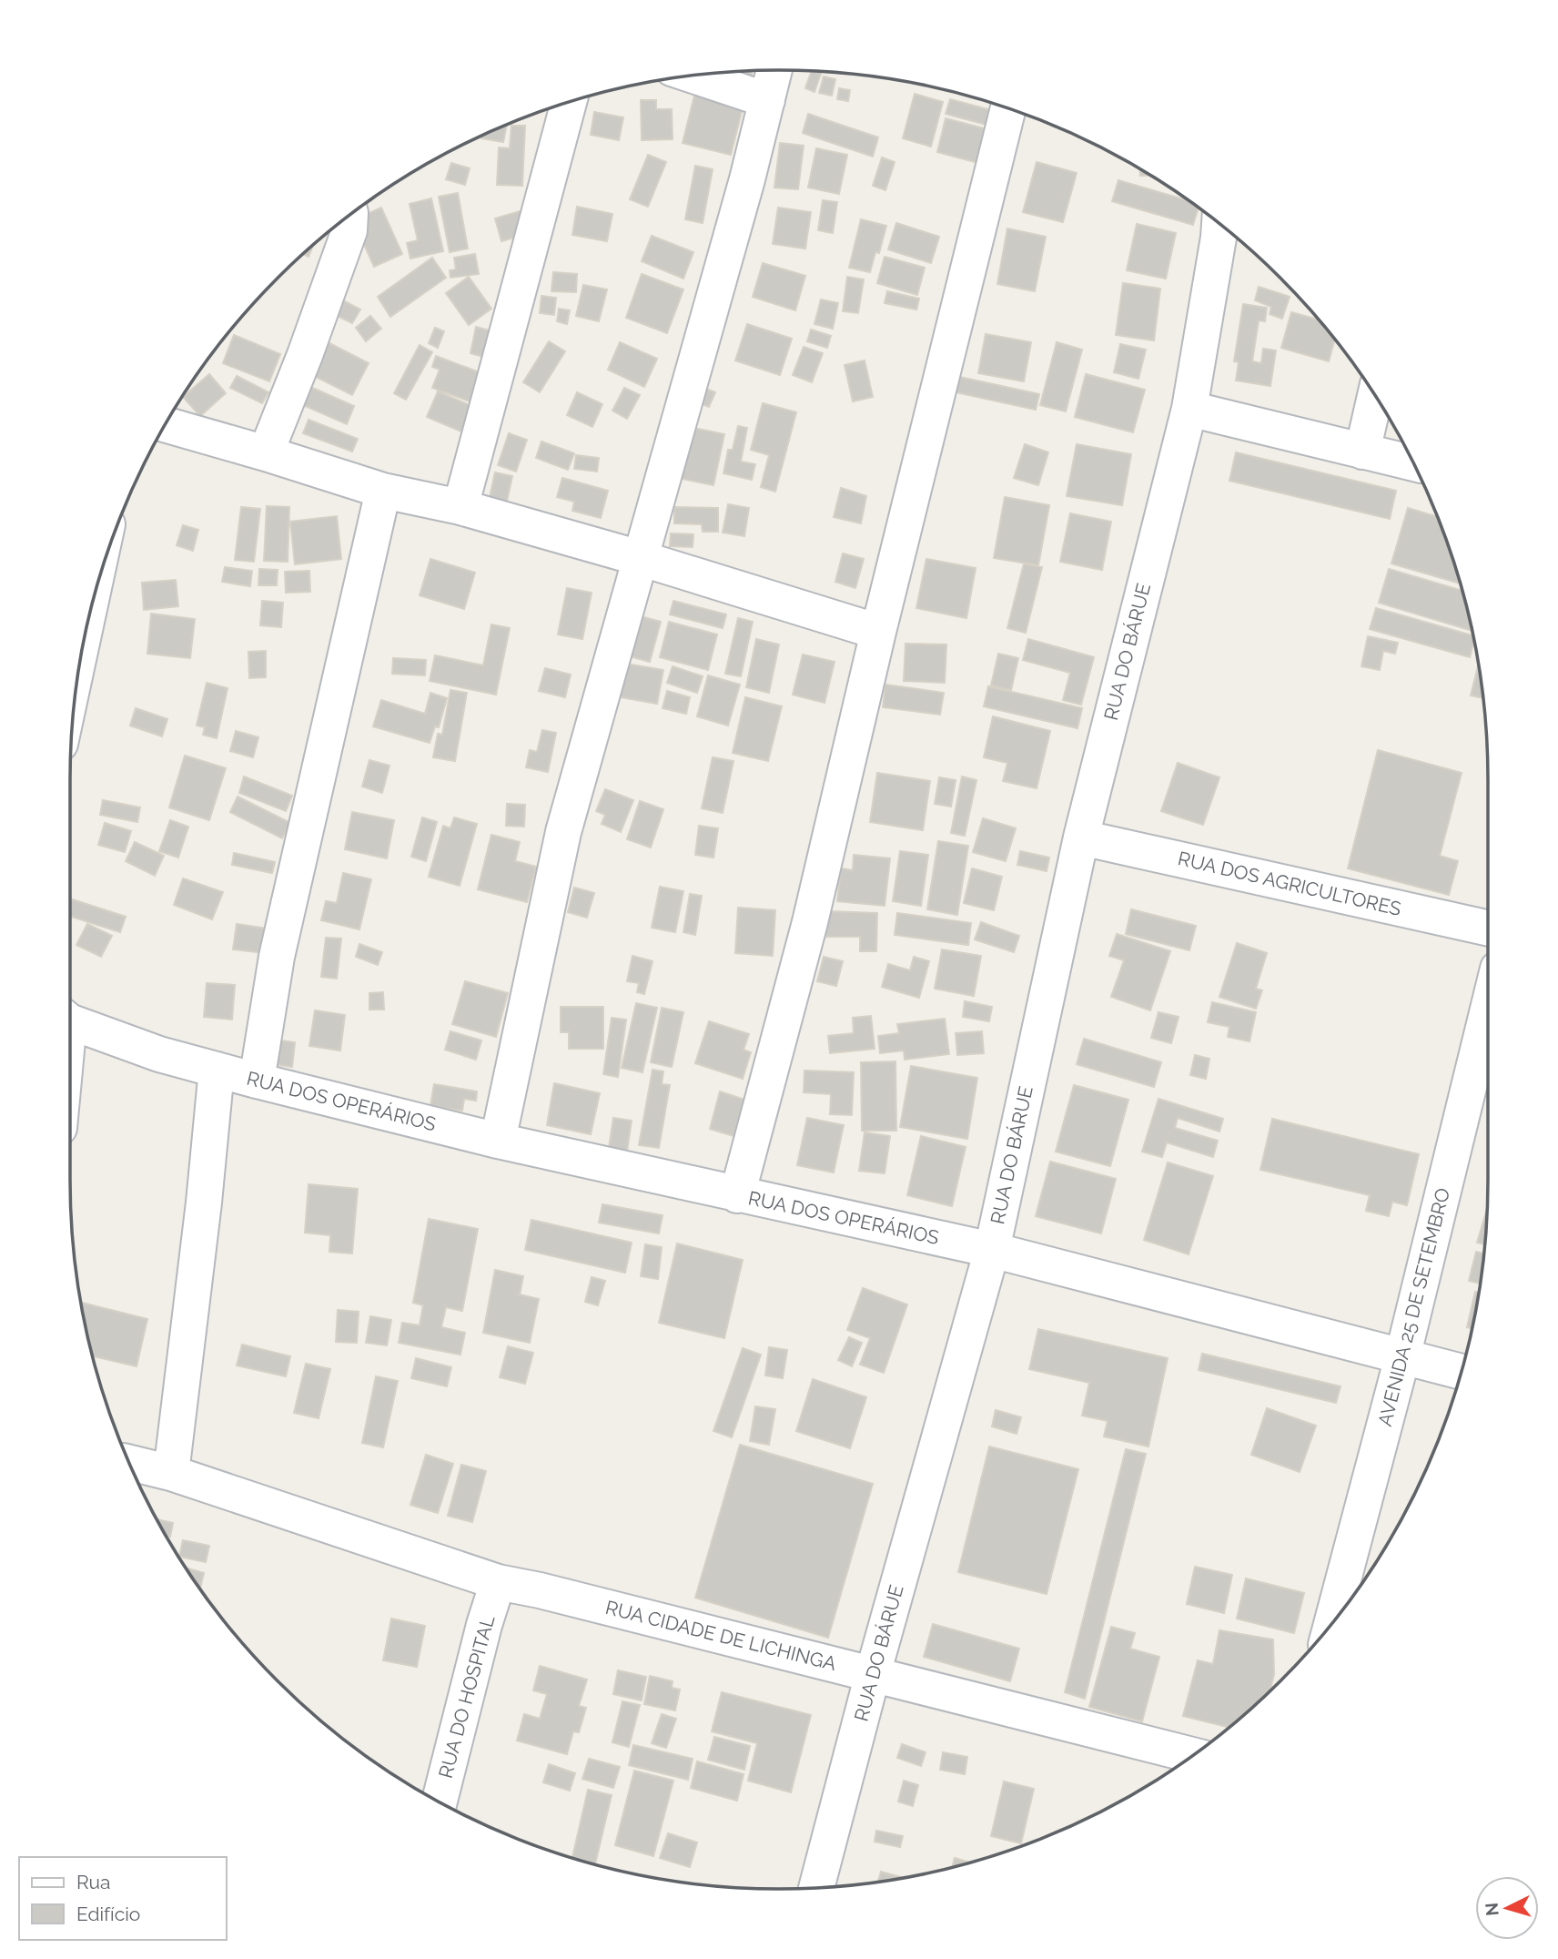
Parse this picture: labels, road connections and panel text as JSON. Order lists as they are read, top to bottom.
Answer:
{
  "streets": {
    "street": [
      "RUA DO BÁRUE",
      "RUA DOS AGRICULTORES",
      "RUA DOS OPERÁRIOS",
      "AVENIDA 25 DE SETEMBRO",
      "RUA CIDADE DE LICHINGA",
      "RUA DO HOSPITAL"
    ]
  },
  "crossings": [
    ["RUA DO BÁRUE", "RUA DOS AGRICULTORES"],
    ["RUA DO BÁRUE", "RUA DOS OPERÁRIOS"],
    ["RUA DO BÁRUE", "RUA CIDADE DE LICHINGA"],
    ["RUA DOS OPERÁRIOS", "AVENIDA 25 DE SETEMBRO"],
    ["RUA CIDADE DE LICHINGA", "RUA DO HOSPITAL"]
  ],
  "legend": ["Rua", "Edifício"],
  "north": "left"
}
